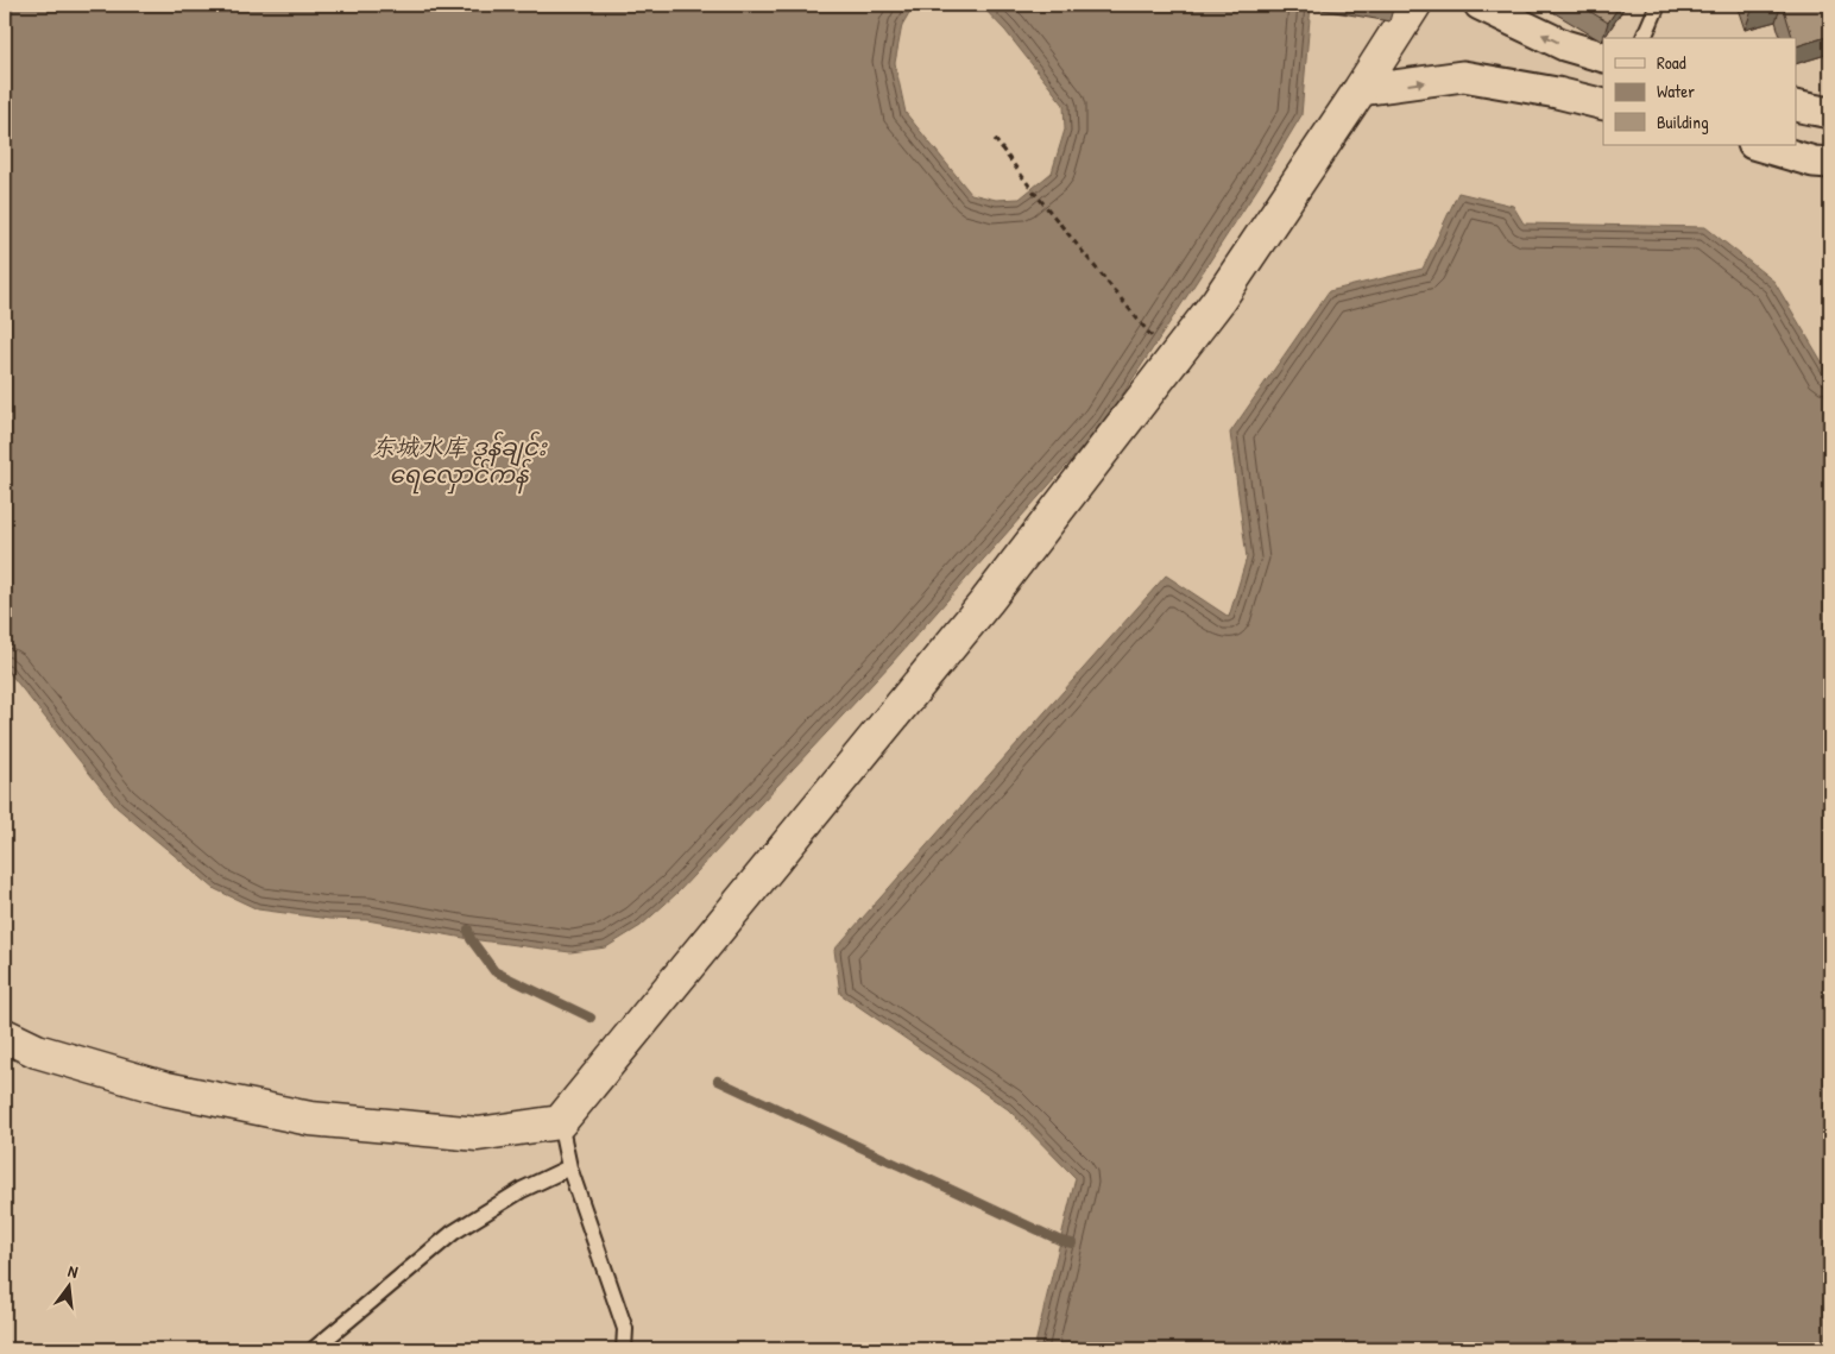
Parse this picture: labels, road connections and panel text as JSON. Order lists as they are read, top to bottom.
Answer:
{
  "water": ["东城水库 ဒွန်ချင်း ရေလှောင်ကန်"],
  "legend": ["Road", "Water", "Building"],
  "north": "top"
}
